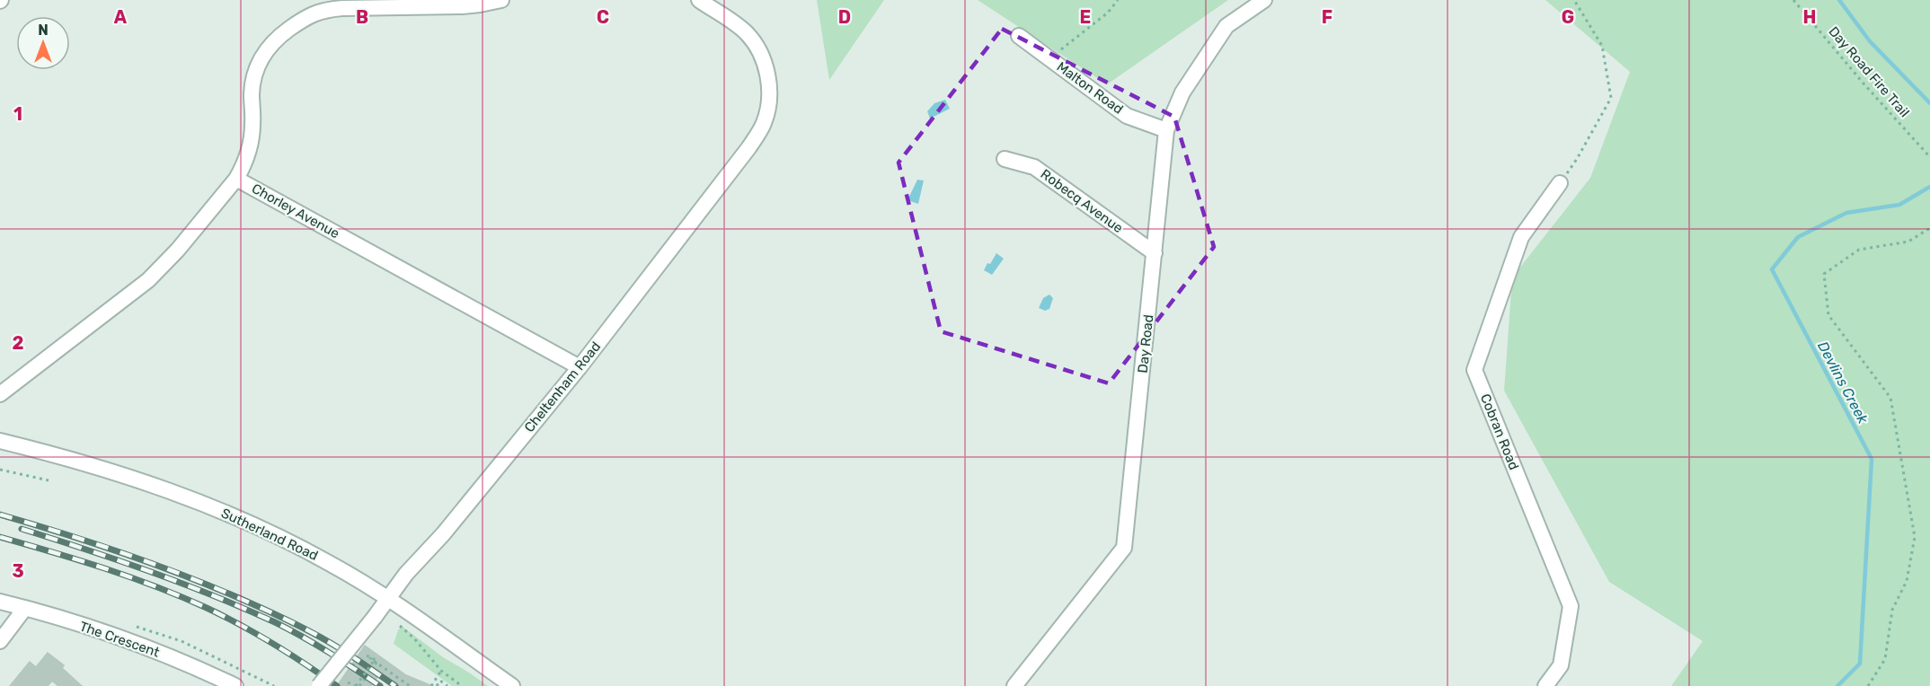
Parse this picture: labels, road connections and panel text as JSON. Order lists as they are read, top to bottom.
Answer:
{
  "streets": {
    "street": [
      "Malton Road",
      "Robecq Avenue",
      "Chorley Avenue",
      "Day Road",
      "Cheltenham Road",
      "Cobran Road",
      "Sutherland Road",
      "The Crescent"
    ],
    "path": ["Day Road Fire Trail"]
  },
  "crossings": [
    ["Malton Road", "Day Road"],
    ["Robecq Avenue", "Day Road"],
    ["Chorley Avenue", "Cheltenham Road"],
    ["Cheltenham Road", "Sutherland Road"]
  ],
  "water": ["Devlins Creek"],
  "north": "top",
  "grid": {
    "columns": [
      "A",
      "B",
      "C",
      "D",
      "E",
      "F",
      "G",
      "H"
    ],
    "rows": ["1", "2", "3"]
  }
}
